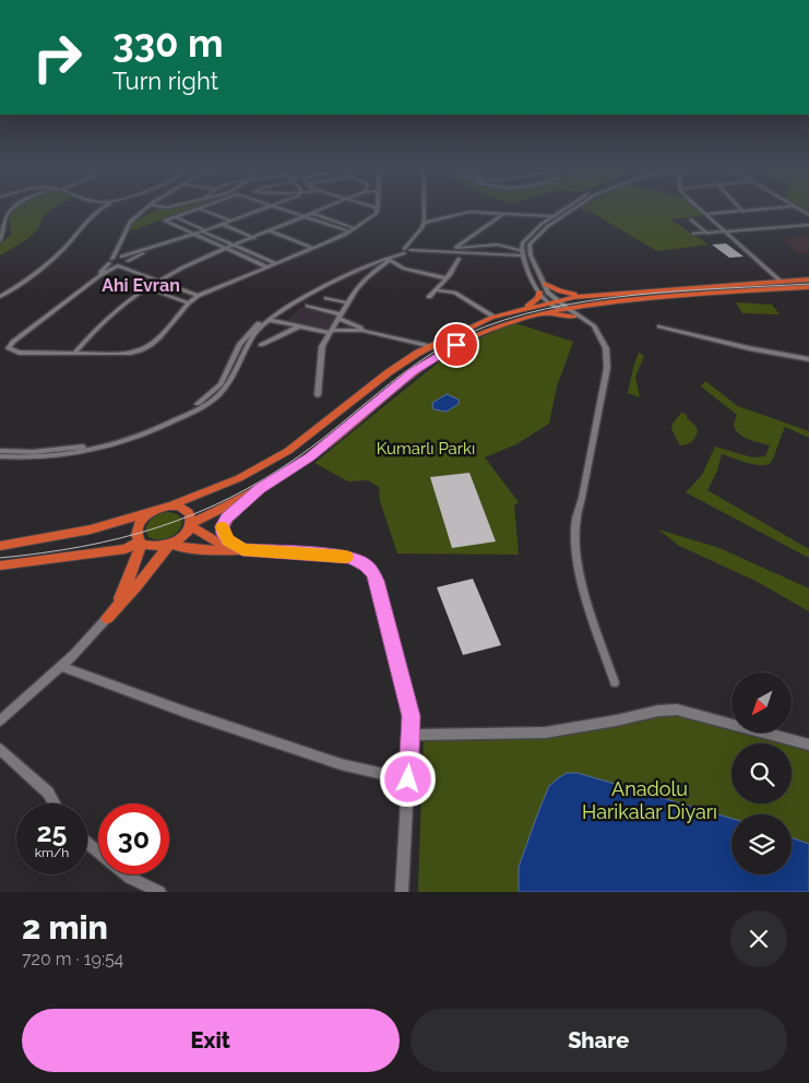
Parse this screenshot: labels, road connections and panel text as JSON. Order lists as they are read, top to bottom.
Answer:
{
  "districts": ["Ahi Evran"],
  "parks": ["Kumarlı Parkı", "Anadolu Harikalar Diyarı"],
  "north": "bottom left",
  "page": {
    "turn": ["330 m", "Turn right"],
    "speed": "25 km/h",
    "limit": "30",
    "heading": ["2 min", "720 m · 19:54"],
    "buttons": ["Exit", "Share"]
  }
}
